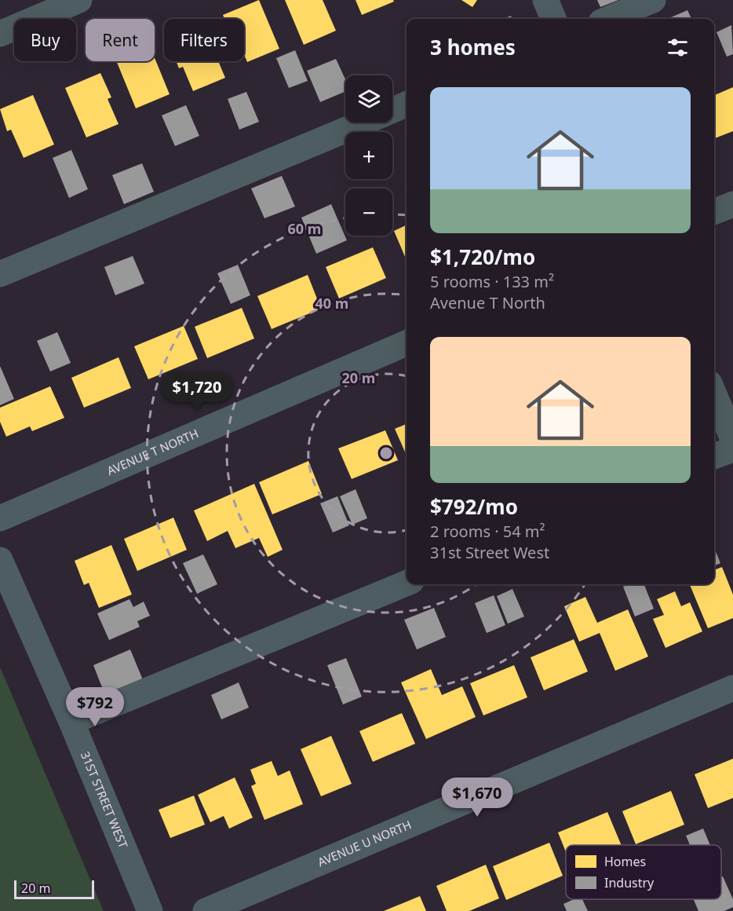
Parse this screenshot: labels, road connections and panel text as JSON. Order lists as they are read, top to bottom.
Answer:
{
  "streets": {
    "street": ["AVENUE T NORTH", "31ST STREET WEST", "AVENUE U NORTH"]
  },
  "legend": ["Homes", "Industry"],
  "scale_bar": "20 m",
  "page": {
    "chip": ["Buy", "Rent", "Filters"],
    "heading": "3 homes",
    "map_buttons": ["+", "−"],
    "list": [
      {
        "name": "$1,720/mo",
        "note": "5 rooms · 133 m² · Avenue T North"
      },
      {
        "name": "$792/mo",
        "note": "2 rooms · 54 m² · 31st Street West"
      }
    ],
    "price": ["$1,720", "$792", "$1,670"],
    "scale": "20 m"
  },
  "rings": ["60 m", "40 m", "20 m"]
}
